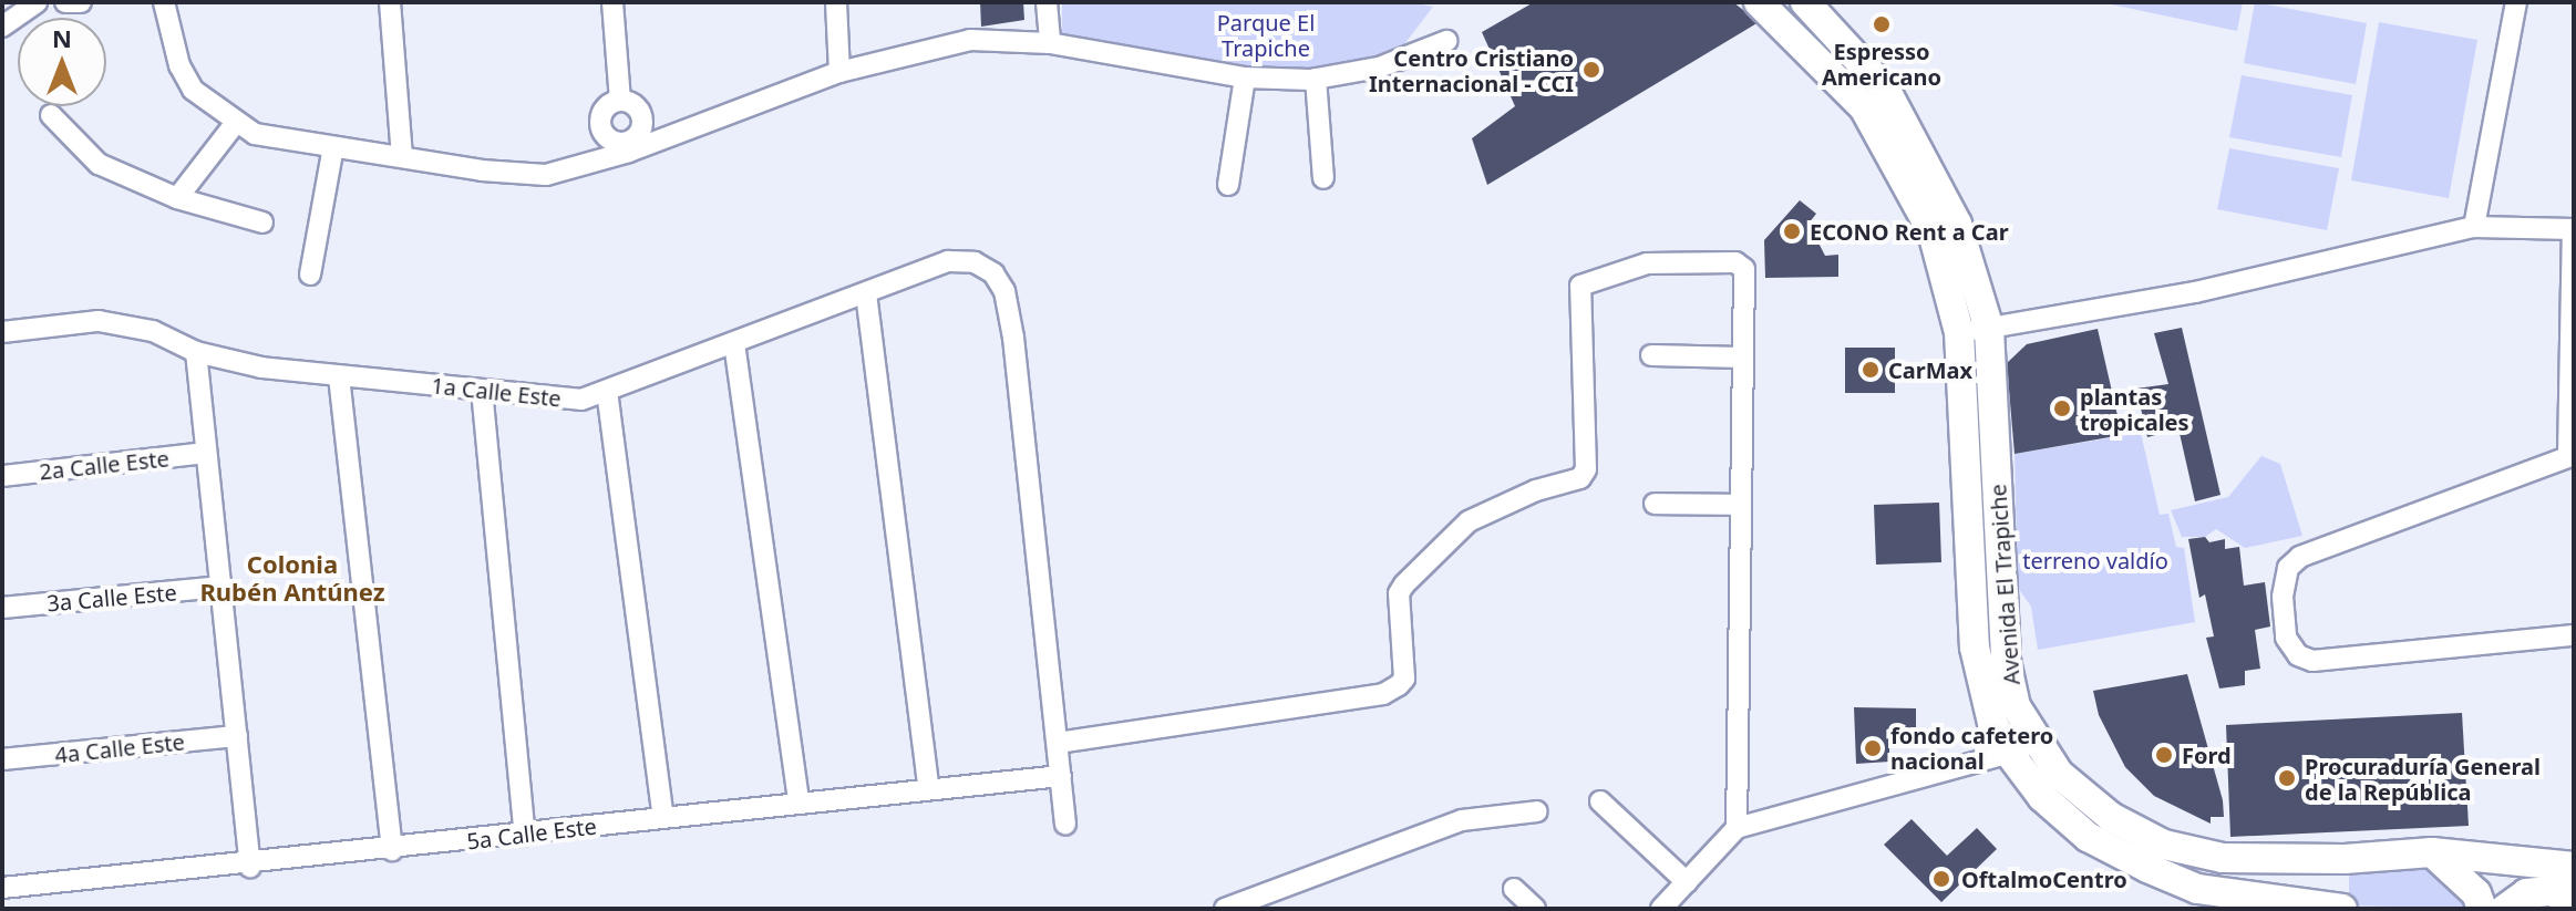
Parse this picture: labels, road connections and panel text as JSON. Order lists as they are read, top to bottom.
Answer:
{
  "streets": {
    "main road": ["Avenida El Trapiche"],
    "street": [
      "1a Calle Este",
      "2a Calle Este",
      "3a Calle Este",
      "4a Calle Este",
      "5a Calle Este"
    ]
  },
  "districts": ["Colonia Rubén Antúnez"],
  "parks": ["Parque El Trapiche", "terreno valdío"],
  "places": [
    "Espresso Americano",
    "Centro Cristiano Internacional - CCI",
    "ECONO Rent a Car",
    "CarMax",
    "plantas tropicales",
    "fondo cafetero nacional",
    "Ford",
    "Procuraduría General de la República",
    "OftalmoCentro"
  ],
  "north": "top"
}
